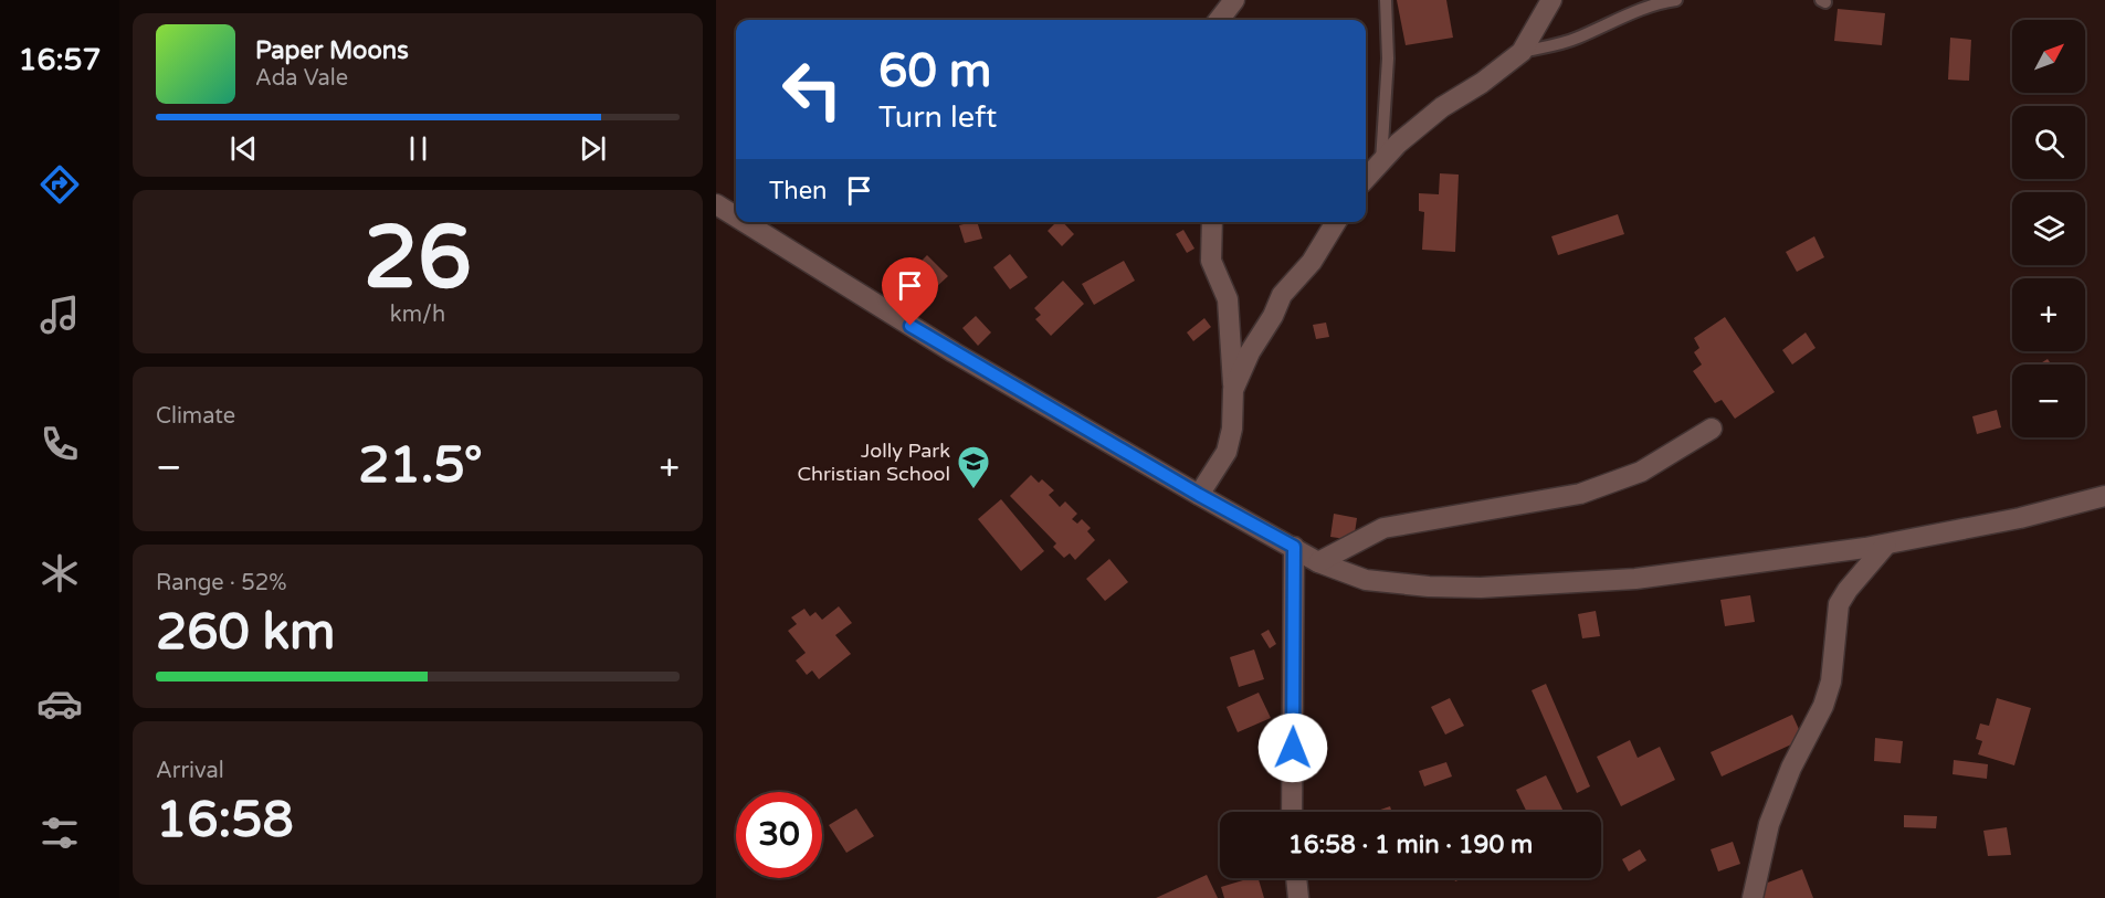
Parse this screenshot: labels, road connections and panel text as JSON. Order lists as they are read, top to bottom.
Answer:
{
  "places": {
    "school or university": ["Jolly Park Christian School"]
  },
  "north": "top right",
  "page": {
    "tabs": "16:57",
    "map_buttons": ["+", "−"],
    "turn": ["60 m", "Turn left"],
    "song": ["Paper Moons", "Ada Vale"],
    "then": "Then",
    "tile": [
      ["26", "km/h"],
      "Climate",
      ["Range · 52%", "260 km"],
      ["Arrival", "16:58"]
    ],
    "heat": ["−", "21.5°", "+"],
    "limit": "30",
    "trip": "16:58 · 1 min · 190 m"
  }
}
